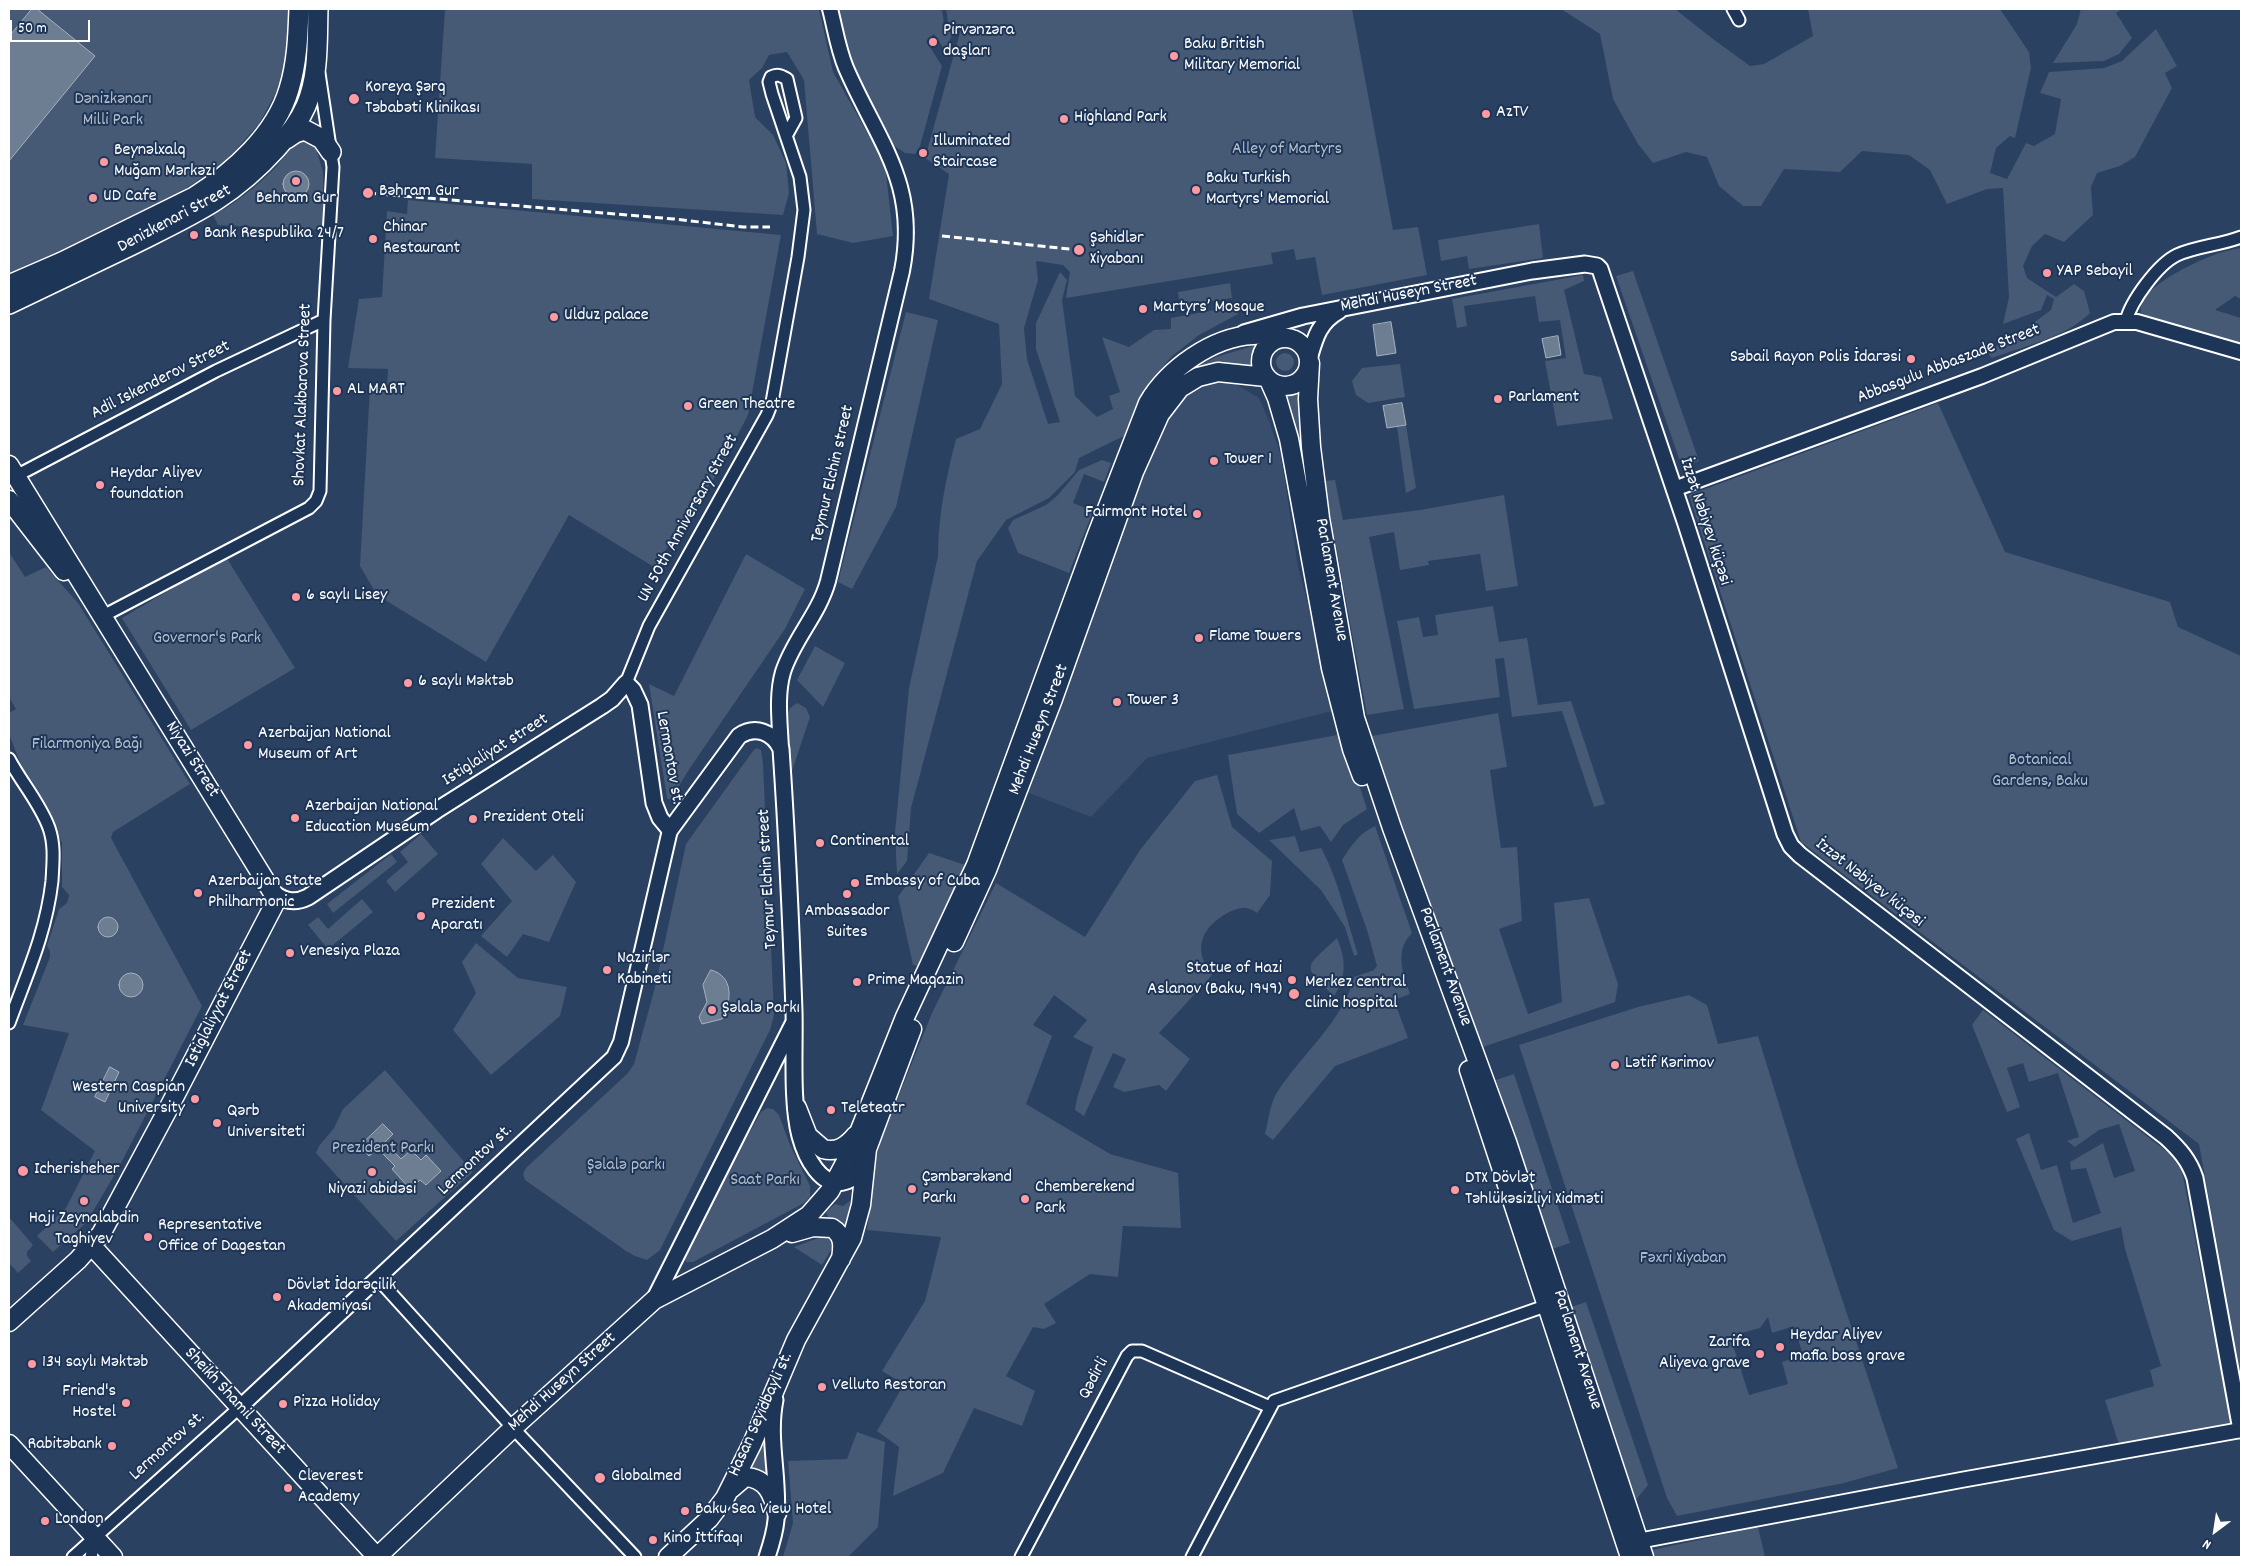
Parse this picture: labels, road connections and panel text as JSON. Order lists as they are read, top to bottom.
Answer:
{
  "streets": {
    "highway": ["Denizkenari Street"],
    "main road": [
      "Mehdi Huseyn Street",
      "Teymur Elchin street",
      "İzzət Nəbiyev küçəsi",
      "Parlament Avenue",
      "Lermontov st.",
      "Niyazi Street",
      "Sheikh Shamil Street",
      "Hasan Seyidbayli st."
    ],
    "street": [
      "Abbasgulu Abbaszade Street",
      "Adil Iskenderov Street",
      "Shovkat Alakbarova Street",
      "UN 50th Anniversary Street",
      "Qədirli"
    ]
  },
  "crossings": [
    ["Denizkenari Street", "Shovkat Alakbarova Street"],
    ["Mehdi Huseyn Street", "İzzət Nəbiyev küçəsi"],
    ["Mehdi Huseyn Street", "Parlament Avenue"],
    ["Mehdi Huseyn Street", "Sheikh Shamil Street"],
    ["Mehdi Huseyn Street", "Hasan Seyidbayli st."],
    ["Abbasgulu Abbaszade Street", "İzzət Nəbiyev küçəsi"],
    ["Adil Iskenderov Street", "Shovkat Alakbarova Street"],
    ["Adil Iskenderov Street", "Niyazi Street"],
    ["Shovkat Alakbarova Street", "Niyazi Street"],
    ["UN 50th Anniversary Street", "Lermontov st."],
    ["Lermontov st.", "Sheikh Shamil Street"]
  ],
  "parks": [
    "Dənizkənarı Milli Park",
    "Alley of Martyrs",
    "Governor's Park",
    "Filarmoniya Bağı",
    "Botanical Gardens, Baku",
    "Prezident Parkı",
    "Şəlalə parkı",
    "Saat Parkı",
    "Fəxri Xiyaban"
  ],
  "places": [
    "Pirvənzəra daşları",
    "Baku British Military Memorial",
    "Koreya Şərq Təbabəti Klinikası",
    "AzTV",
    "Highland Park",
    "Illuminated Staircase",
    "Beynəlxalq Muğam Mərkəzi",
    "Behram Gur",
    "Baku Turkish Martyrs' Memorial",
    "Bəhram Gur",
    "UD Cafe",
    "Bank Respublika 24/7",
    "Chinar Restaurant",
    "Şəhidlər Xiyabanı",
    "YAP Sebayil",
    "Martyrs’ Mosque",
    "Ulduz palace",
    "Səbail Rayon Polis İdarəsi",
    "AL MART",
    "Parlament",
    "Green Theatre",
    "Tower 1",
    "Heydar Aliyev foundation",
    "Fairmont Hotel",
    "6 saylı Lisey",
    "Flame Towers",
    "6 saylı Məktəb",
    "Tower 3",
    "Azerbaijan National Museum of Art",
    "Azerbaijan National Education Museum",
    "Prezident Oteli",
    "Continental",
    "Embassy of Cuba",
    "Azerbaijan State Philharmonic",
    "Ambassador Suites",
    "Prezident Aparatı",
    "Venesiya Plaza",
    "Nazirlər Kabineti",
    "Statue of Hazi Aslanov (Baku, 1949)",
    "Prime Maqazin",
    "Merkez central clinic hospital",
    "Şəlalə Parkı",
    "Lətif Kərimov",
    "Western Caspian University",
    "Teleteatr",
    "Qərb Universiteti",
    "Icherisheher",
    "Niyazi abidəsi",
    "Çəmbərəkənd Parkı",
    "DTX Dövlət Təhlükəsizliyi Xidməti",
    "Chemberekend Park",
    "Haji Zeynalabdin Taghiyev",
    "Representative Office of Dagestan",
    "Dövlət İdarəçilik Akademiyası",
    "Heydar Aliyev mafia boss grave",
    "Zarifa Aliyeva grave",
    "134 saylı Məktəb",
    "Velluto Restoran",
    "Friend's Hostel",
    "Pizza Holiday",
    "Rabitəbank",
    "Globalmed",
    "Cleverest Academy",
    "Baku Sea View Hotel",
    "London",
    "Kino İttifaqı"
  ],
  "scale_bar": "50 m",
  "north": "bottom left"
}
